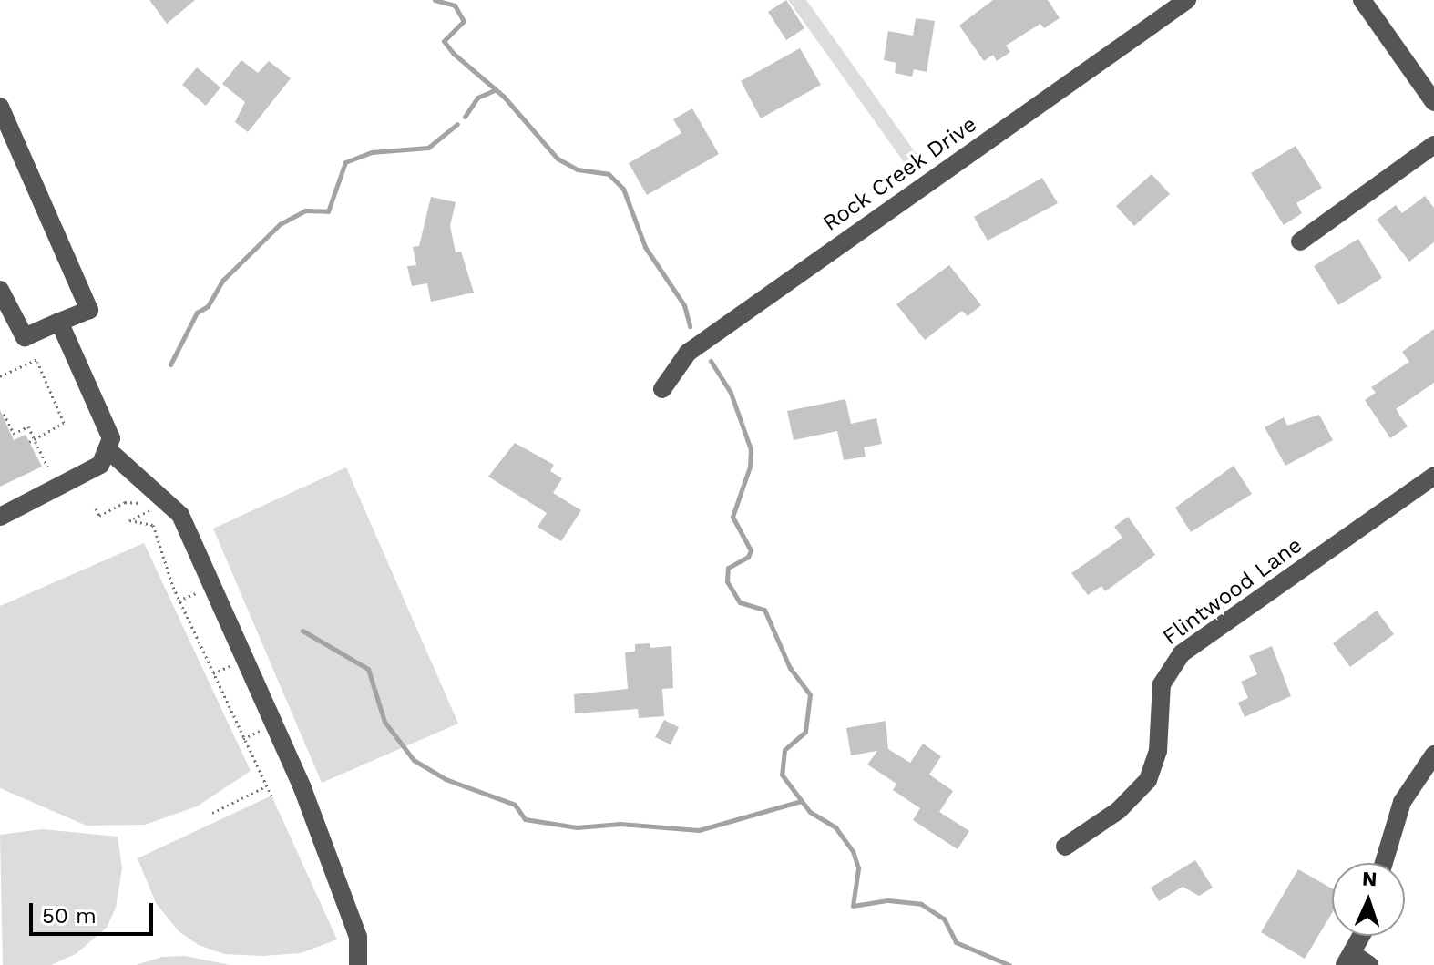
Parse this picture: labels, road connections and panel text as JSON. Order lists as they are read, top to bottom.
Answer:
{
  "streets": {
    "street": ["Rock Creek Drive", "Flintwood Lane"]
  },
  "scale_bar": "50 m",
  "north": "top"
}
